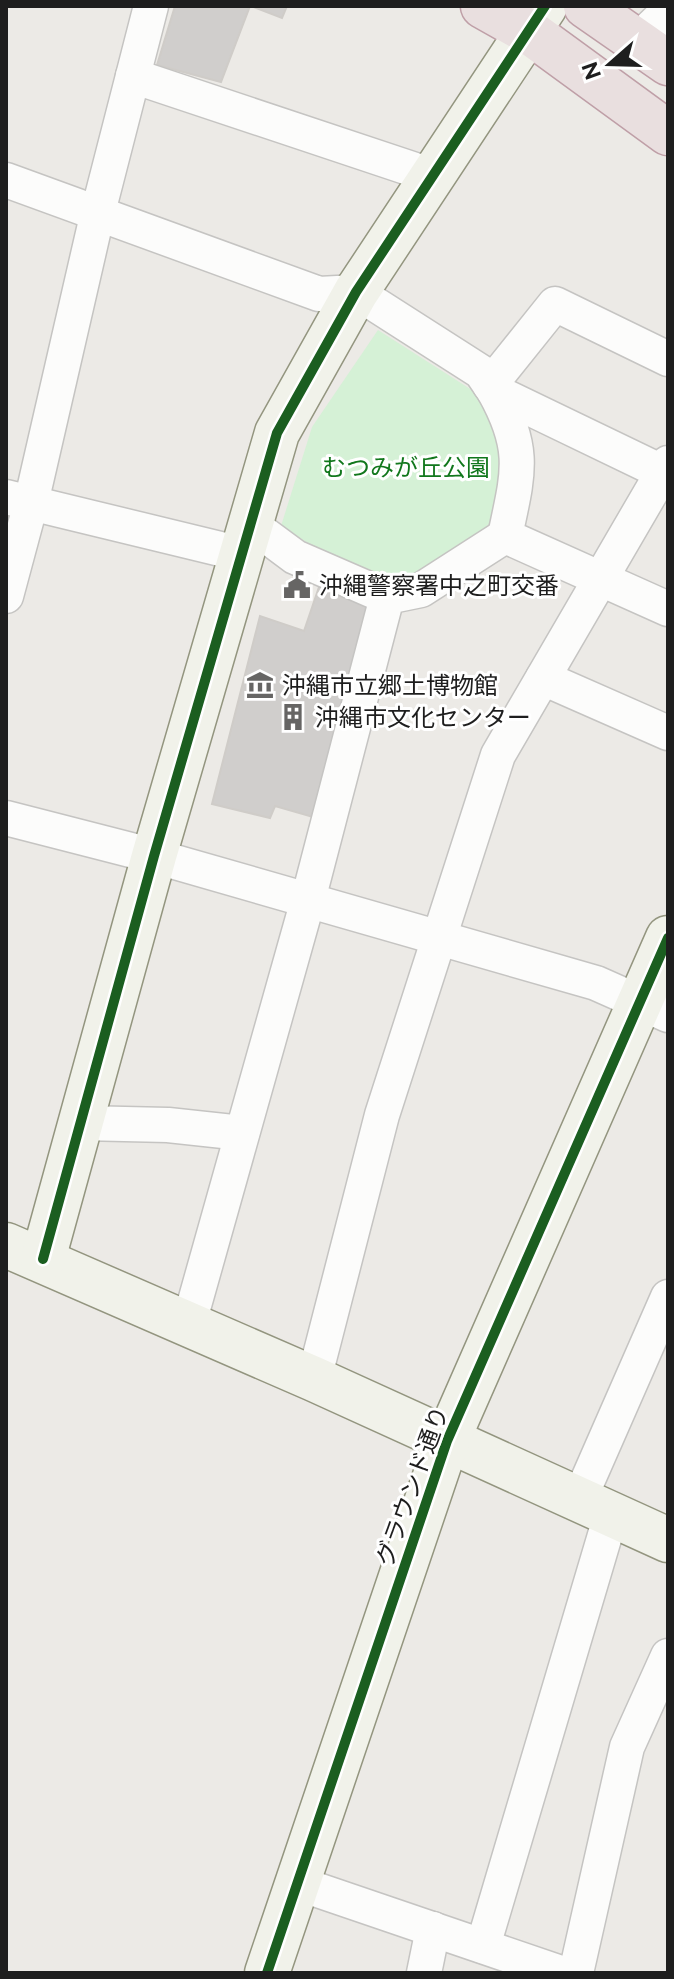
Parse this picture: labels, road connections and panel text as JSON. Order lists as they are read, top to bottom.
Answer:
{
  "streets": {
    "street": ["グラウンド通り"]
  },
  "parks": ["むつみが丘公園"],
  "places": {
    "public building": ["沖縄警察署中之町交番"],
    "museum": ["沖縄市立郷土博物館"],
    "building": ["沖縄市文化センター"]
  },
  "north": "left"
}
